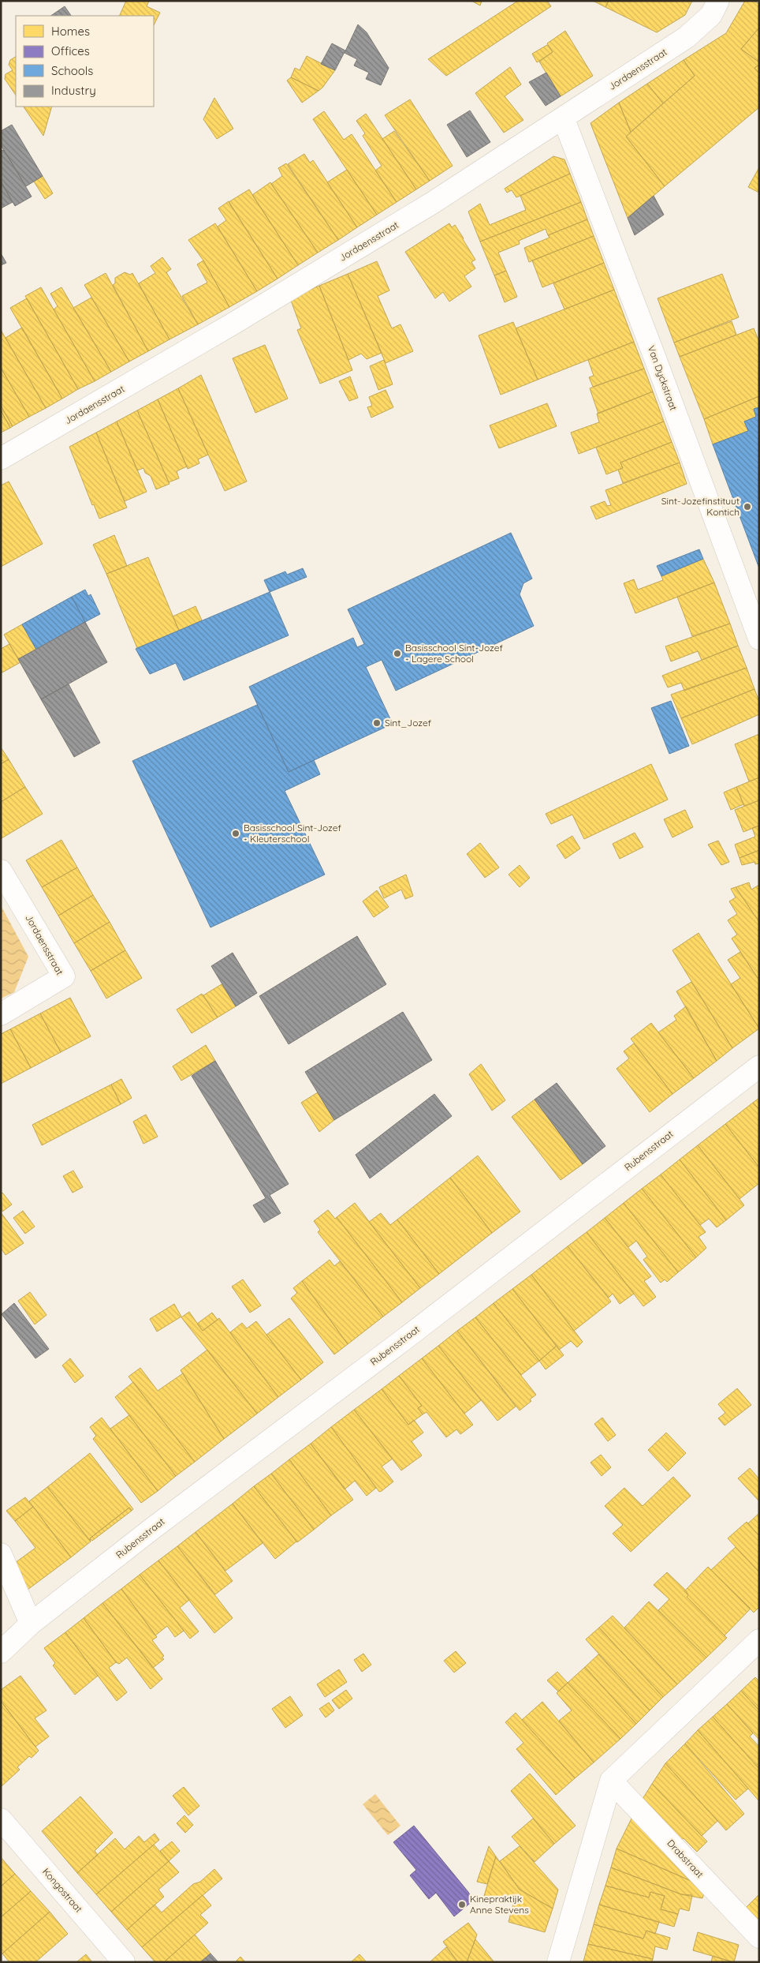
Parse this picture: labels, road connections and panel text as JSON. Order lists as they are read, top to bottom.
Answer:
{
  "streets": {
    "street": [
      "Jordaensstraat",
      "Van Dyckstraat",
      "Rubensstraat",
      "Drabstraat",
      "Kongostraat"
    ]
  },
  "crossings": [
    ["Jordaensstraat", "Van Dyckstraat"]
  ],
  "places": [
    "Sint-Jozefinstituut Kontich",
    "Basisschool Sint-Jozef - Lagere School",
    "Sint_Jozef",
    "Basisschool Sint-Jozef - Kleuterschool",
    "Kinepraktijk Anne Stevens"
  ],
  "legend": [
    "Homes",
    "Offices",
    "Schools",
    "Industry"
  ]
}
